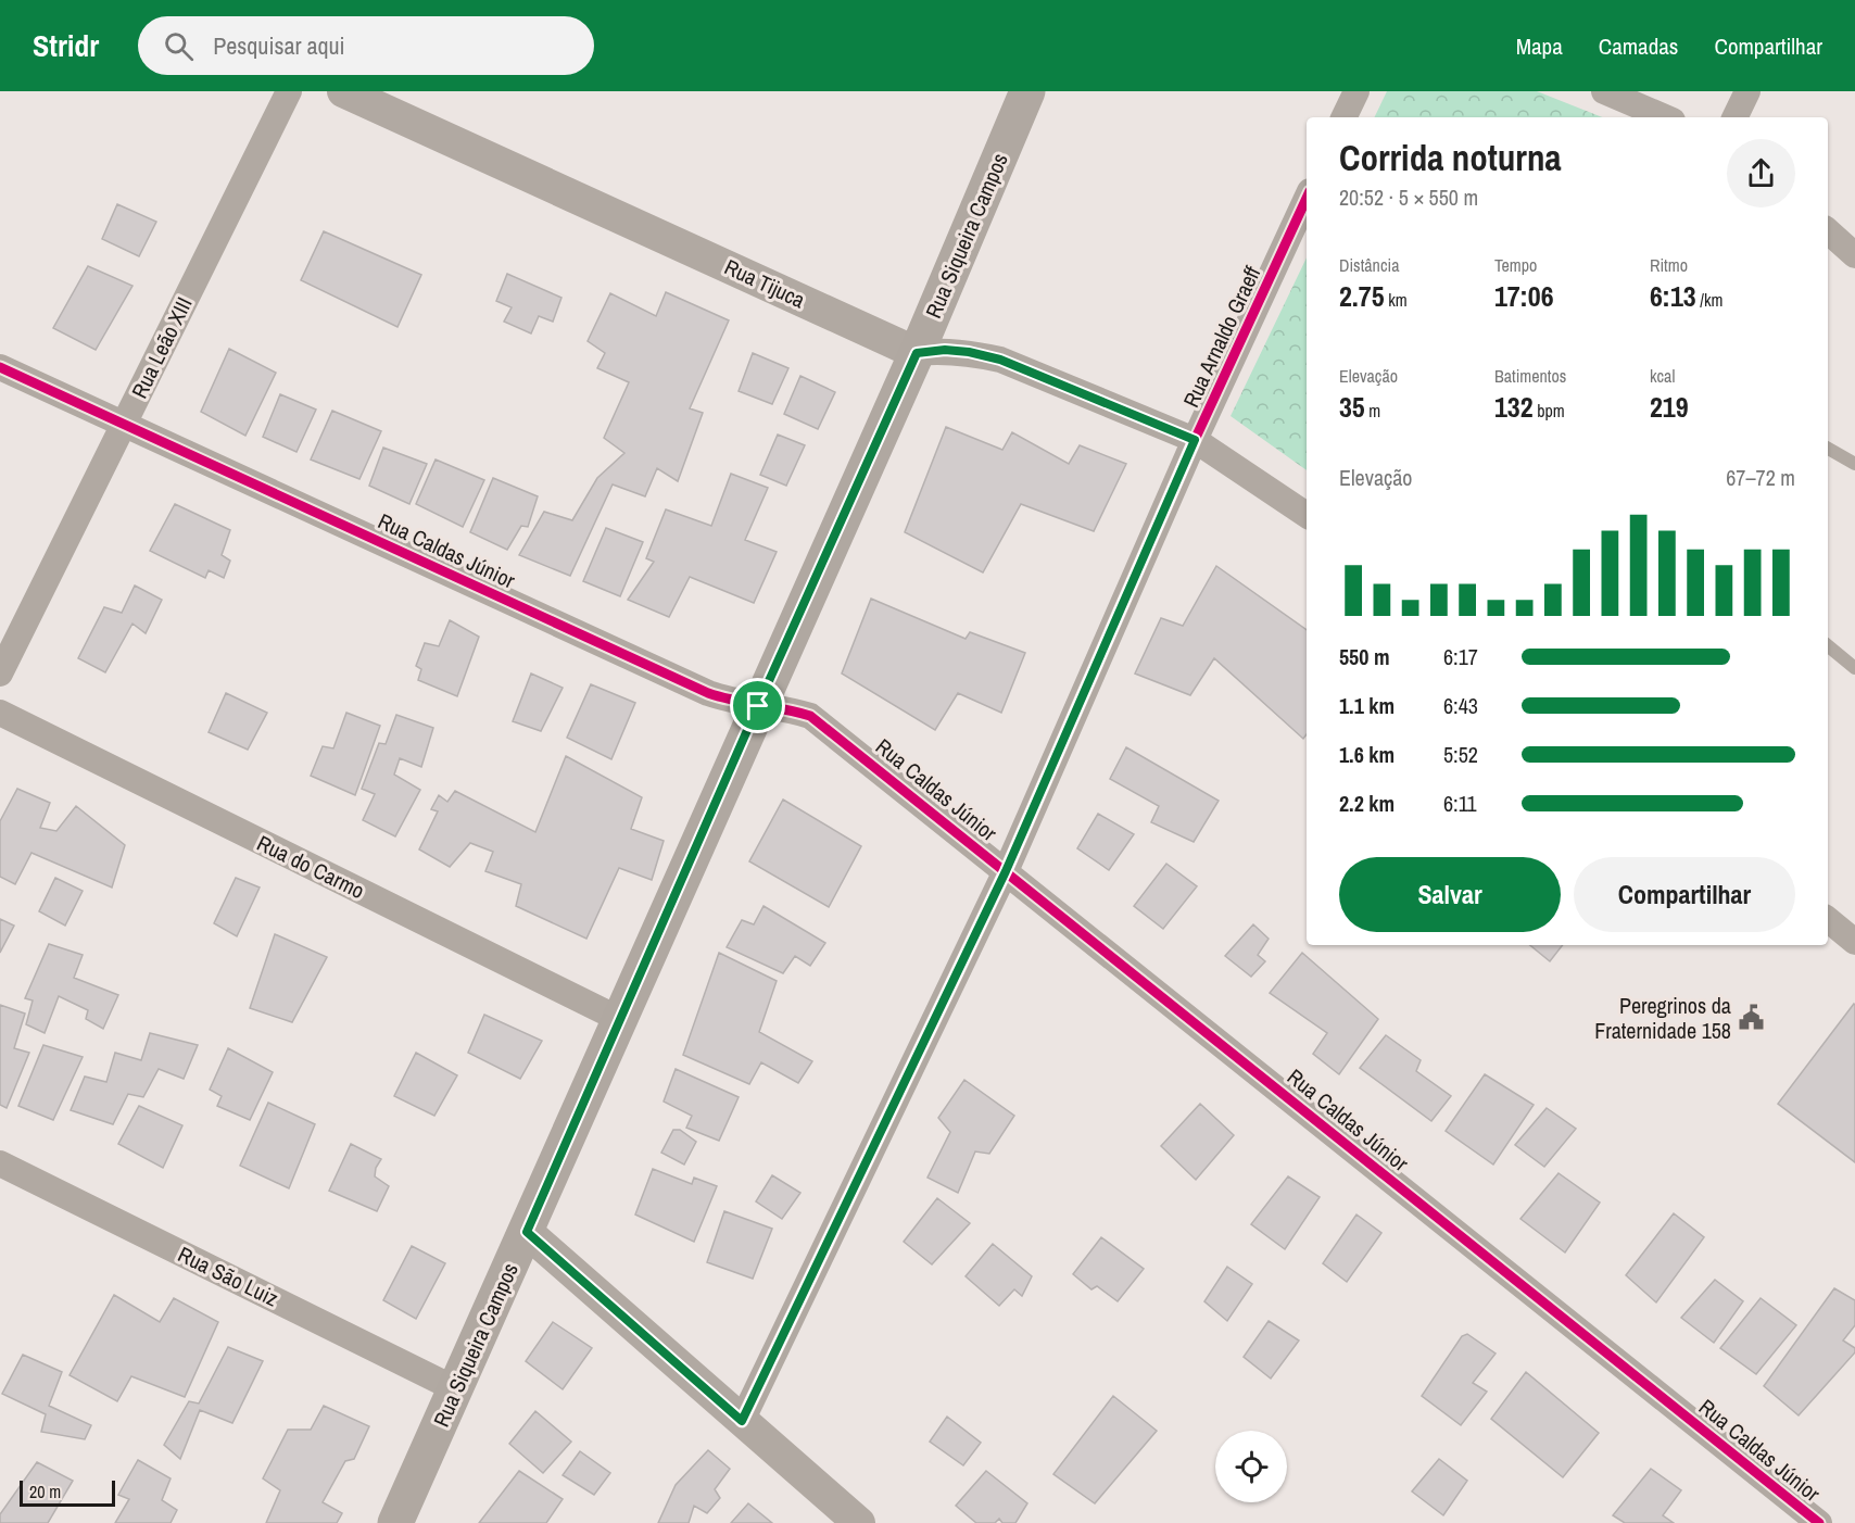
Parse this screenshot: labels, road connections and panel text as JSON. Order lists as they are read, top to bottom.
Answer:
{
  "streets": {
    "main road": ["Rua Siqueira Campos"],
    "street": [
      "Rua Tijuca",
      "Rua Arnaldo Graeff",
      "Rua Leão XIII",
      "Rua Caldas Júnior",
      "Rua do Carmo",
      "Rua São Luiz"
    ]
  },
  "crossings": [
    ["Rua Siqueira Campos", "Rua Tijuca"],
    ["Rua Siqueira Campos", "Rua Caldas Júnior"],
    ["Rua Siqueira Campos", "Rua do Carmo"],
    ["Rua Siqueira Campos", "Rua São Luiz"],
    ["Rua Tijuca", "Rua Arnaldo Graeff"],
    ["Rua Arnaldo Graeff", "Rua Caldas Júnior"],
    ["Rua Leão XIII", "Rua Caldas Júnior"]
  ],
  "places": {
    "public building": ["Peregrinos da Fraternidade 158"]
  },
  "scale_bar": "20 m",
  "page": {
    "header": "Stridr",
    "search": "Pesquisar aqui",
    "nav": ["Mapa", "Camadas", "Compartilhar"],
    "heading": ["Corrida noturna", "20:52 · 5 × 550 m"],
    "stats": [
      ["Distância", "2.75 km"],
      ["Tempo", "17:06"],
      ["Ritmo", "6:13 /km"],
      ["Elevação", "35 m"],
      ["Batimentos", "132 bpm"],
      ["kcal", "219"]
    ],
    "chart": ["Elevação", "67–72 m"],
    "list": [
      {
        "name": "550 m",
        "note": "6:17"
      },
      {
        "name": "1.1 km",
        "note": "6:43"
      },
      {
        "name": "1.6 km",
        "note": "5:52"
      },
      {
        "name": "2.2 km",
        "note": "6:11"
      }
    ],
    "buttons": ["Salvar", "Compartilhar"],
    "scale": "20 m"
  }
}
